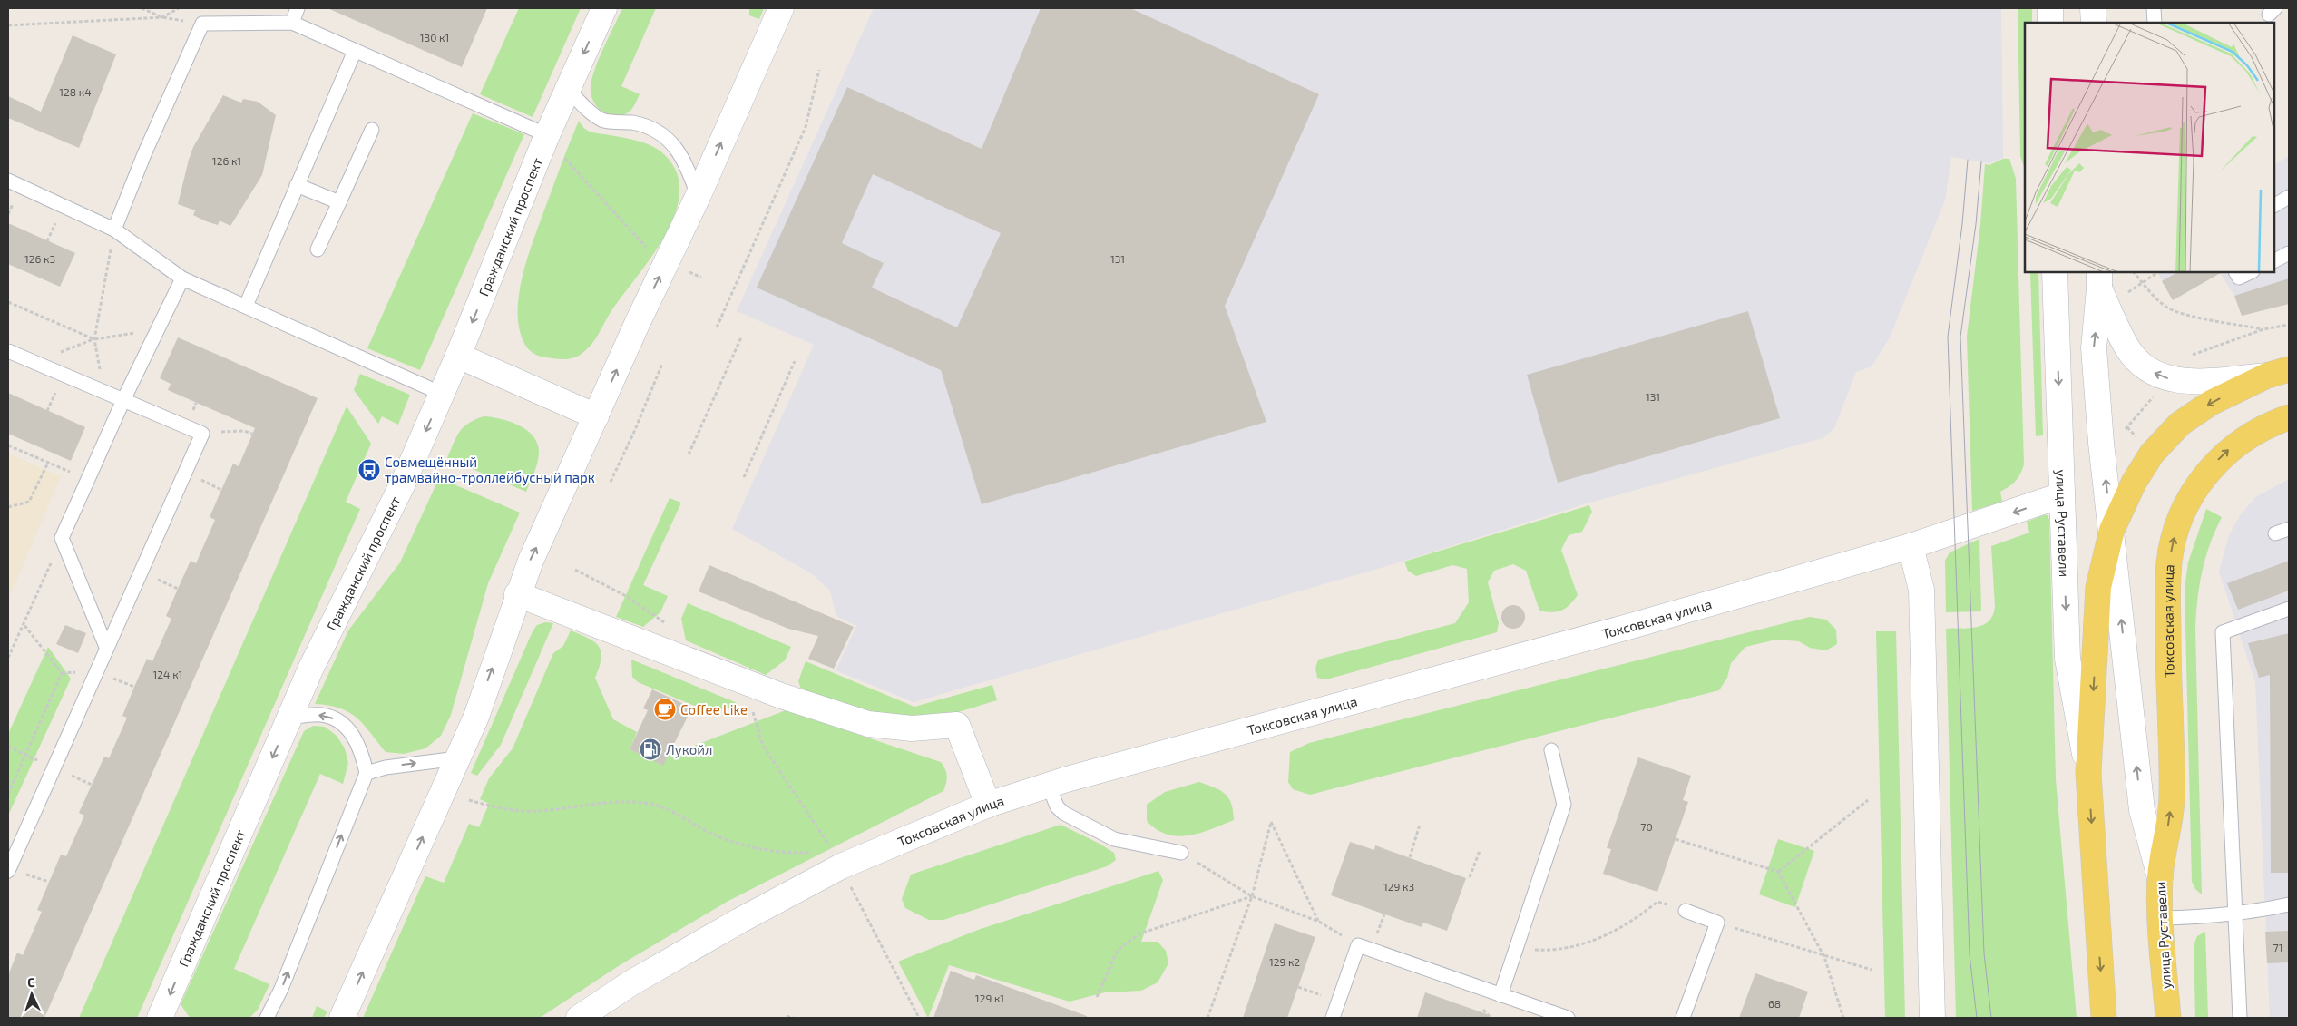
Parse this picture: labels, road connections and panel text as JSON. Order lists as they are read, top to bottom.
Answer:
{
  "streets": {
    "main road": ["Гражданский проспект", "улица Руставели", "Токсовская улица"]
  },
  "crossings": [
    ["улица Руставели", "Токсовская улица"]
  ],
  "places": {
    "bus stop": ["Совмещённый трамвайно-троллейбусный парк"],
    "cafe": ["Coffee Like"],
    "fuel station": ["Лукойл"]
  },
  "house_numbers": [
    "130 к1",
    "128 к4",
    "126 к1",
    "126 к3",
    "131",
    "131",
    "124 к1",
    "70",
    "129 к3",
    "71",
    "129 к2",
    "129 к1",
    "68"
  ],
  "north": "top"
}
